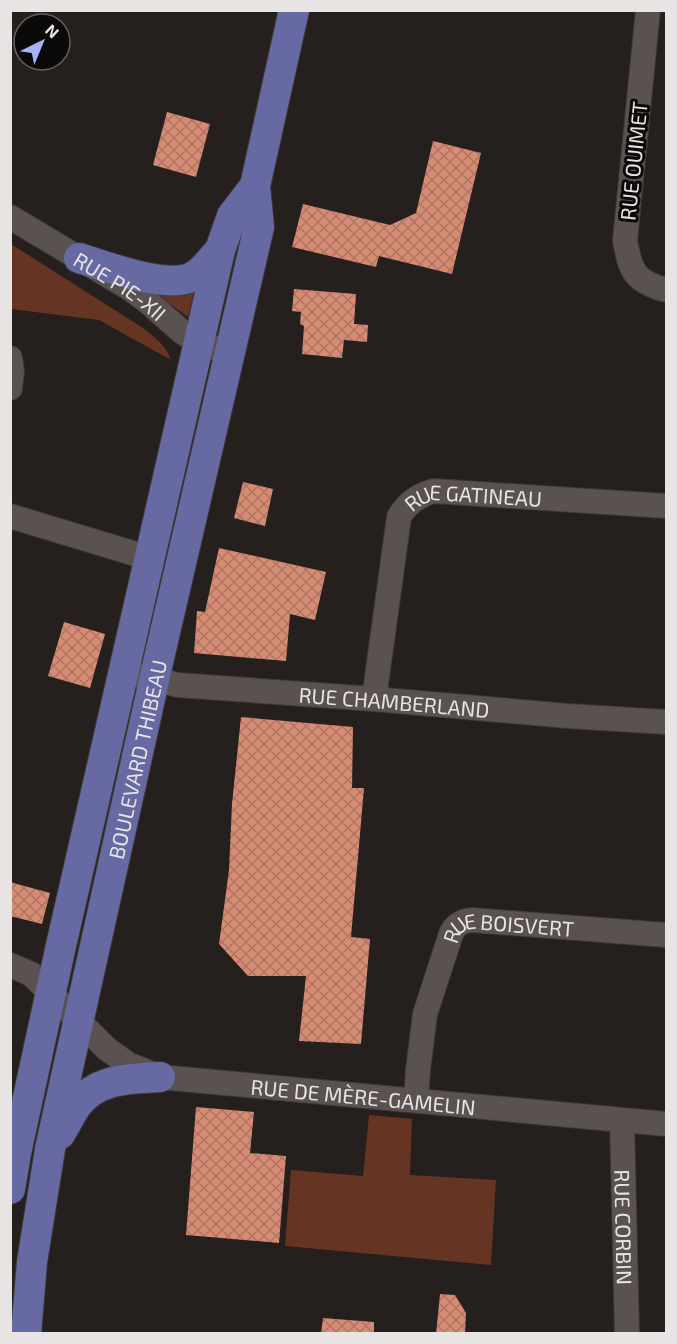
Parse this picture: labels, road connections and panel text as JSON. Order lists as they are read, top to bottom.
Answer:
{
  "streets": {
    "main road": ["BOULEVARD THIBEAU"],
    "street": [
      "RUE OUIMET",
      "RUE PIE-XII",
      "RUE GATINEAU",
      "RUE CHAMBERLAND",
      "RUE BOISVERT",
      "RUE DE MÈRE-GAMELIN",
      "RUE CORBIN"
    ]
  },
  "crossings": [
    ["RUE PIE-XII", "BOULEVARD THIBEAU"],
    ["RUE GATINEAU", "RUE CHAMBERLAND"],
    ["RUE CHAMBERLAND", "BOULEVARD THIBEAU"],
    ["BOULEVARD THIBEAU", "RUE DE MÈRE-GAMELIN"],
    ["RUE BOISVERT", "RUE DE MÈRE-GAMELIN"],
    ["RUE DE MÈRE-GAMELIN", "RUE CORBIN"]
  ],
  "north": "top right"
}
